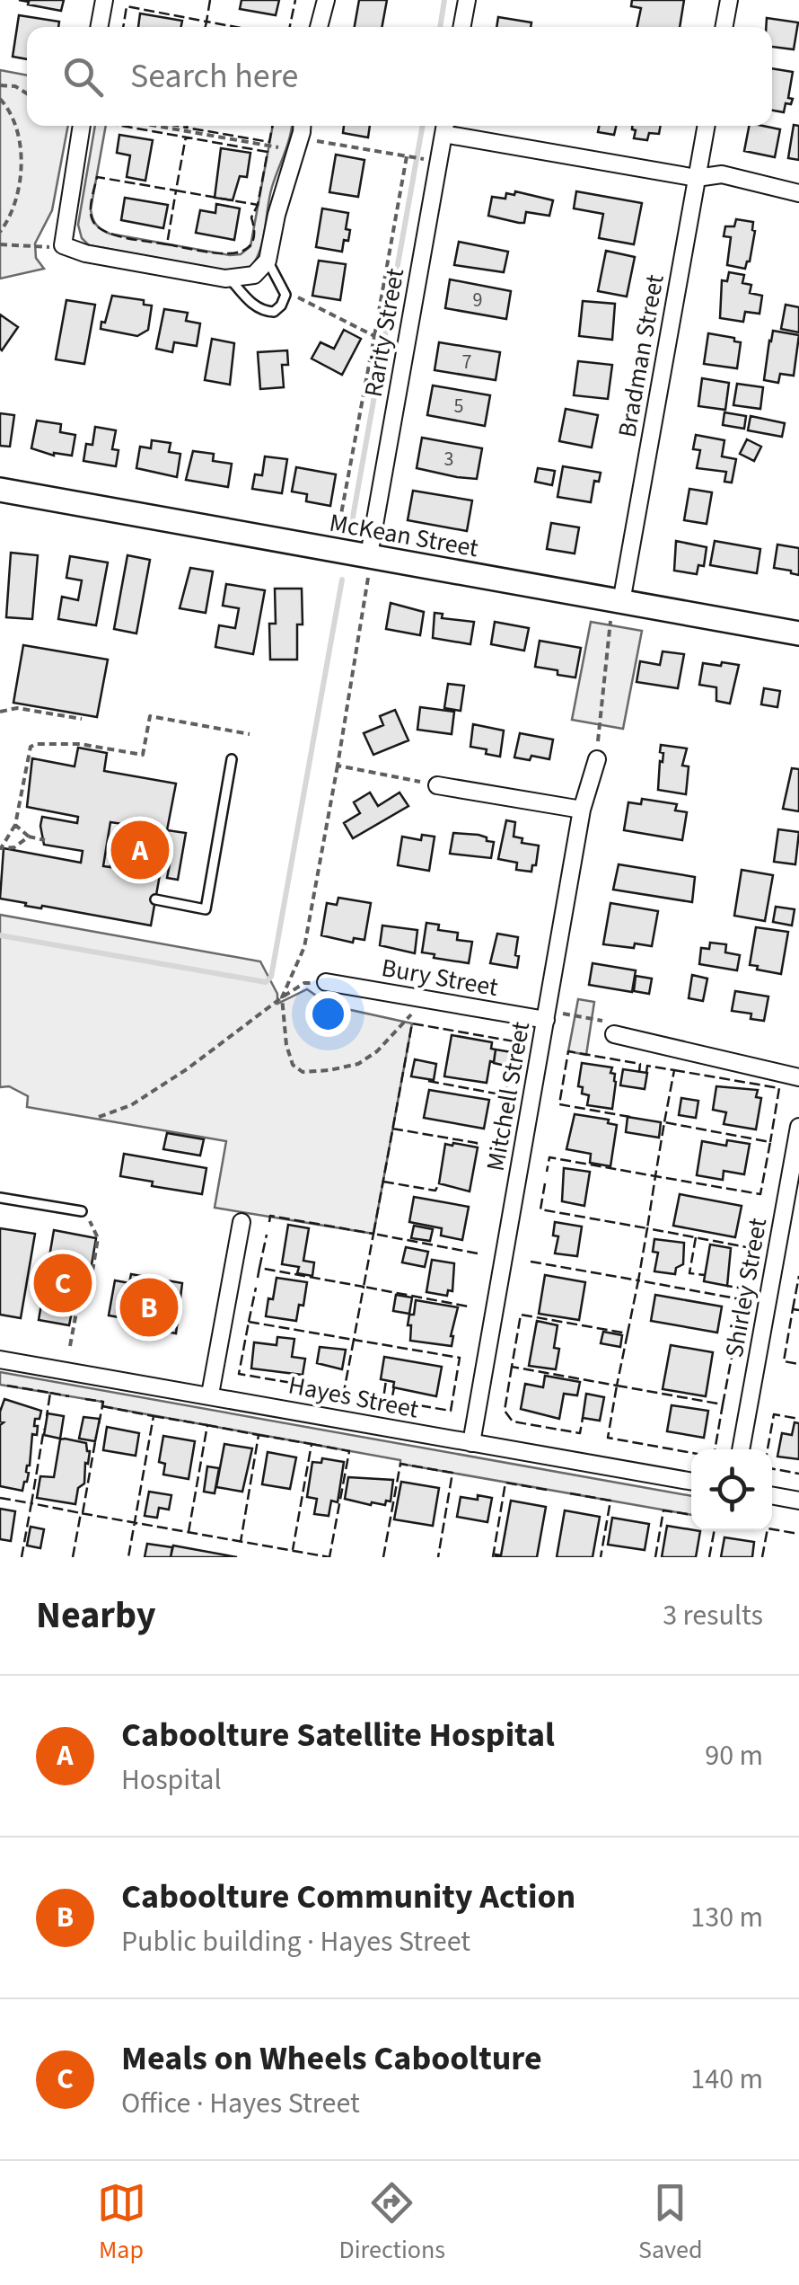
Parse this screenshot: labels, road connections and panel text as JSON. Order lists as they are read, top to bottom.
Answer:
{
  "streets": {
    "main road": ["McKean Street"],
    "street": [
      "Rarity Street",
      "Bradman Street",
      "Bury Street",
      "Mitchell Street",
      "Shirley Street",
      "Hayes Street"
    ]
  },
  "crossings": [
    ["Rarity Street", "McKean Street"],
    ["Bradman Street", "McKean Street"],
    ["Bury Street", "Mitchell Street"],
    ["Mitchell Street", "Hayes Street"]
  ],
  "house_numbers": [
    "9",
    "7",
    "5",
    "3"
  ],
  "page": {
    "search": "Search here",
    "pins": ["A", "C", "B"],
    "heading": ["Nearby", "3 results"],
    "list": [
      {
        "mark": "A",
        "name": "Caboolture Satellite Hospital",
        "note": "Hospital",
        "value": "90 m"
      },
      {
        "mark": "B",
        "name": "Caboolture Community Action",
        "note": "Public building · Hayes Street",
        "value": "130 m"
      },
      {
        "mark": "C",
        "name": "Meals on Wheels Caboolture",
        "note": "Office · Hayes Street",
        "value": "140 m"
      }
    ],
    "nav": ["Map", "Directions", "Saved"]
  }
}
